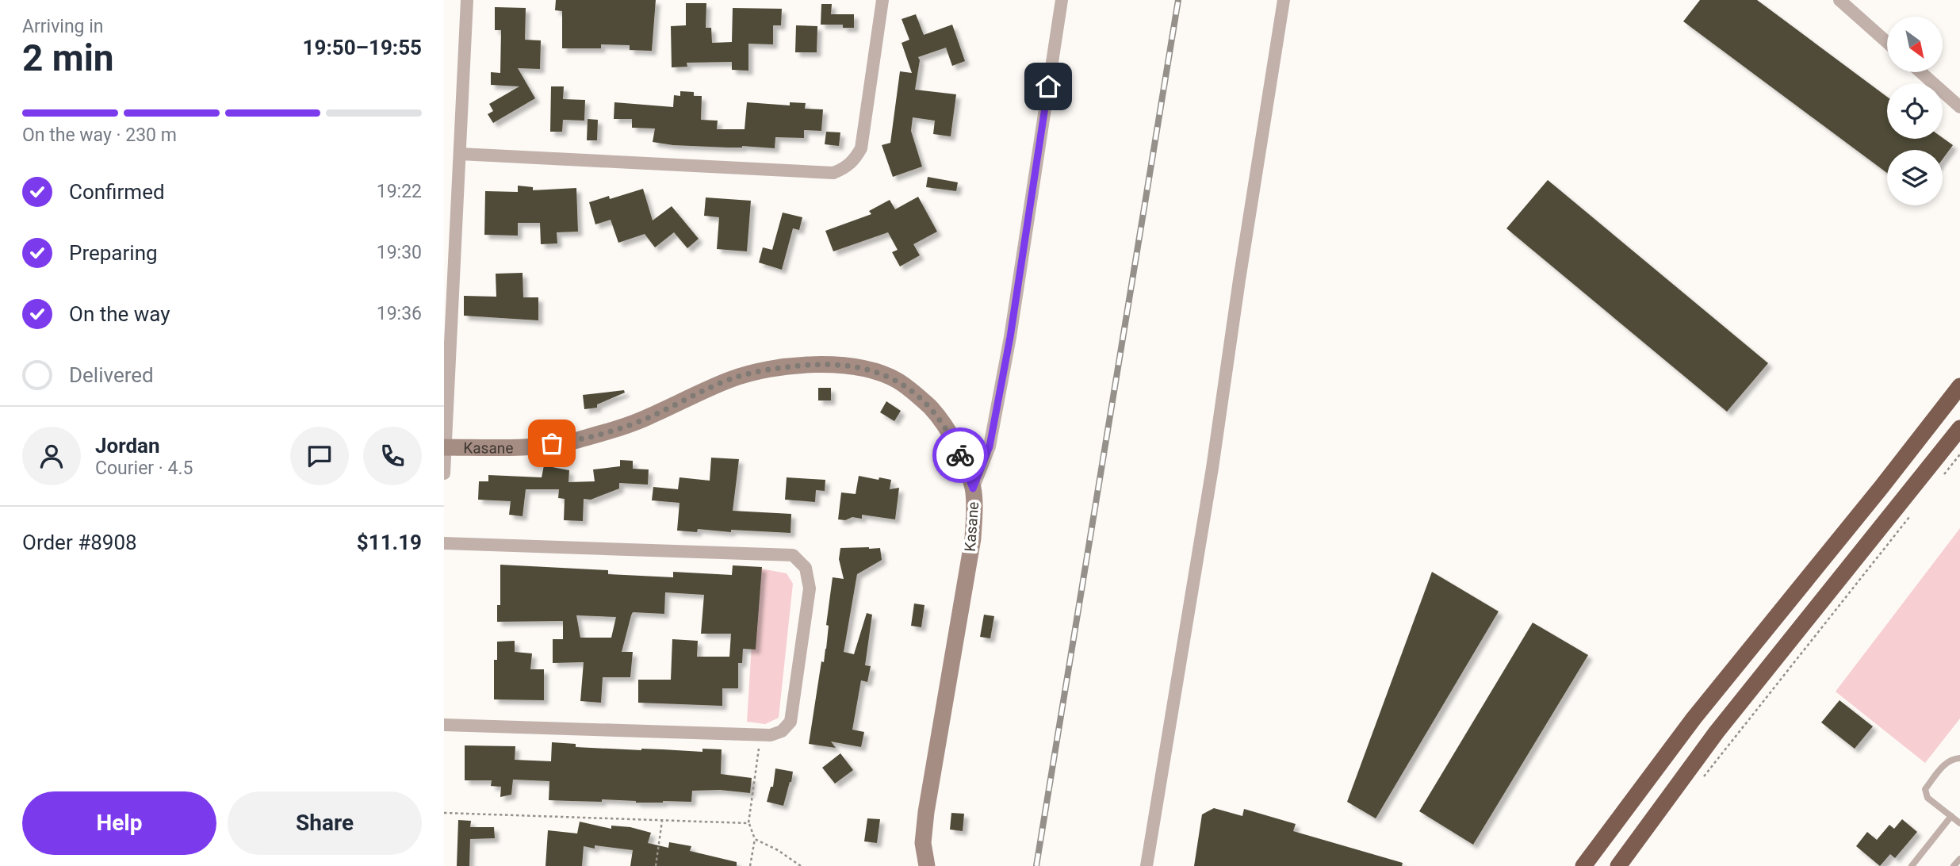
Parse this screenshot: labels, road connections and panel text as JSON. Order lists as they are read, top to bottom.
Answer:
{
  "streets": {
    "street": ["Kasane"]
  },
  "north": "bottom right",
  "page": {
    "heading": ["2 min", "Arriving in", "19:50–19:55"],
    "panel": [
      "Jordan",
      "Courier · 4.5",
      "Order #8908",
      "$11.19"
    ],
    "bar": "On the way · 230 m",
    "list": [
      ["Confirmed", "19:22"],
      ["Preparing", "19:30"],
      ["On the way", "19:36"],
      "Delivered"
    ],
    "buttons": ["Help", "Share"]
  }
}
